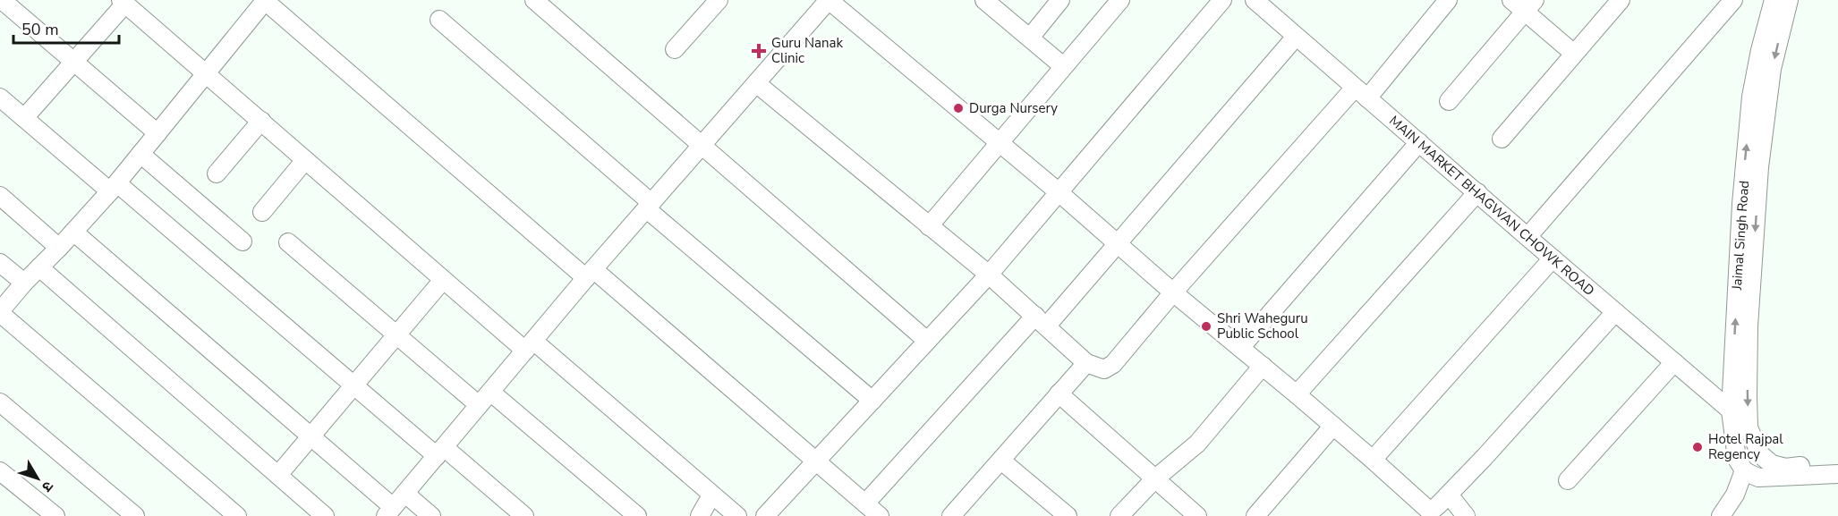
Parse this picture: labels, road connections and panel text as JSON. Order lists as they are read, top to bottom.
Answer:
{
  "streets": {
    "street": ["MAIN MARKET BHAGWAN CHOWK ROAD", "Jaimal Singh Road"]
  },
  "crossings": [
    ["MAIN MARKET BHAGWAN CHOWK ROAD", "Jaimal Singh Road"]
  ],
  "one_way": ["Jaimal Singh Road"],
  "places": {
    "health": ["Guru Nanak Clinic"],
    "other": ["Durga Nursery", "Shri Waheguru Public School", "Hotel Rajpal Regency"]
  },
  "scale_bar": "50 m",
  "north": "bottom right"
}
